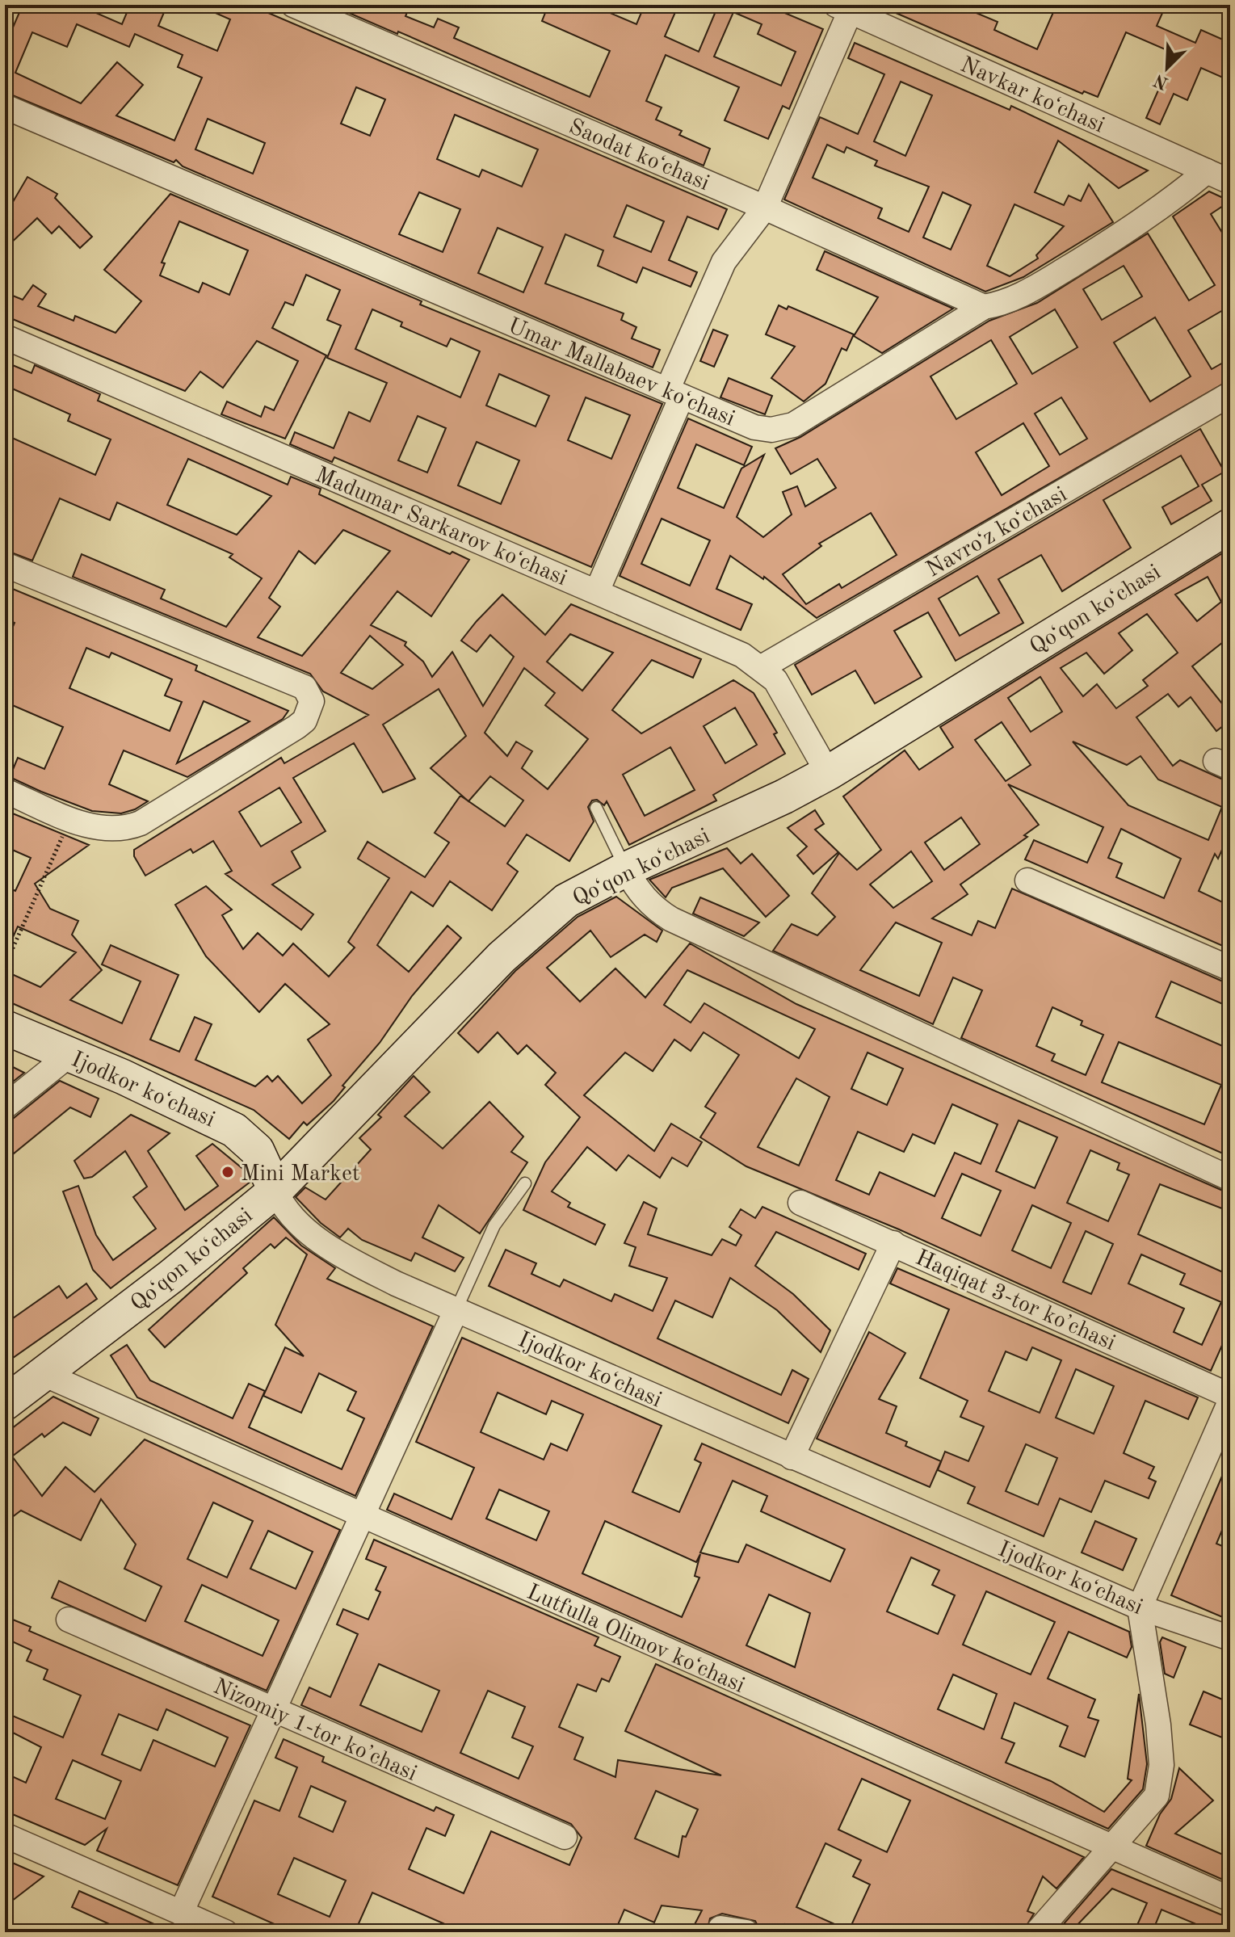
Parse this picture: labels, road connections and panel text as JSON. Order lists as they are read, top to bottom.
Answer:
{
  "streets": {
    "main road": ["Qoʻqon koʻchasi", "Ijodkor koʻchasi"],
    "street": [
      "Navkar koʻchasi",
      "Saodat koʻchasi",
      "Umar Mallabaev koʻchasi",
      "Madumar Sarkarov koʻchasi",
      "Navroʻz koʻchasi",
      "Haqiqat 3-tor koʼchasi",
      "Lutfulla Olimov koʻchasi",
      "Nizomiy 1-tor koʼchasi"
    ]
  },
  "crossings": [
    ["Navkar koʻchasi", "Umar Mallabaev koʻchasi"],
    ["Saodat koʻchasi", "Umar Mallabaev koʻchasi"],
    ["Madumar Sarkarov koʻchasi", "Navroʻz koʻchasi"],
    ["Madumar Sarkarov koʻchasi", "Qoʻqon koʻchasi"],
    ["Qoʻqon koʻchasi", "Ijodkor koʻchasi"],
    ["Qoʻqon koʻchasi", "Lutfulla Olimov koʻchasi"]
  ],
  "places": ["Mini Market"],
  "north": "bottom left"
}
